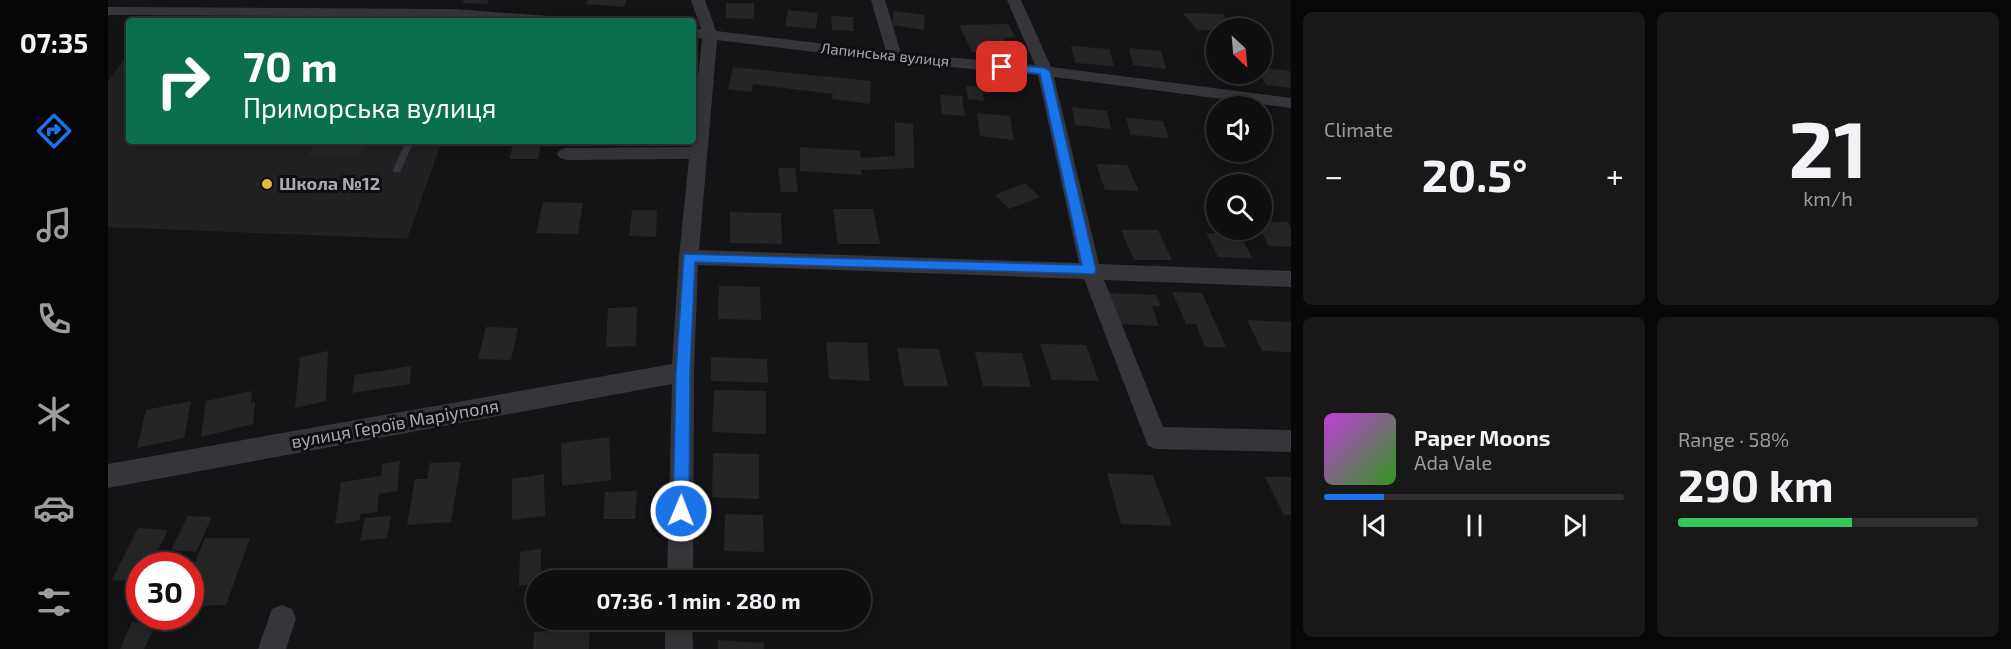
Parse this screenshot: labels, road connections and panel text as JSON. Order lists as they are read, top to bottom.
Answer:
{
  "streets": {
    "street": ["Лапинська вулиця", "вулиця Героїв Маріуполя"]
  },
  "places": ["Школа №12"],
  "north": "bottom right",
  "page": {
    "tabs": "07:35",
    "tile": [
      "Climate",
      ["21", "km/h"],
      ["Range · 58%", "290 km"]
    ],
    "turn": ["70 m", "Приморська вулиця"],
    "heat": ["−", "20.5°", "+"],
    "song": ["Paper Moons", "Ada Vale"],
    "limit": "30",
    "trip": "07:36 · 1 min · 280 m"
  }
}
